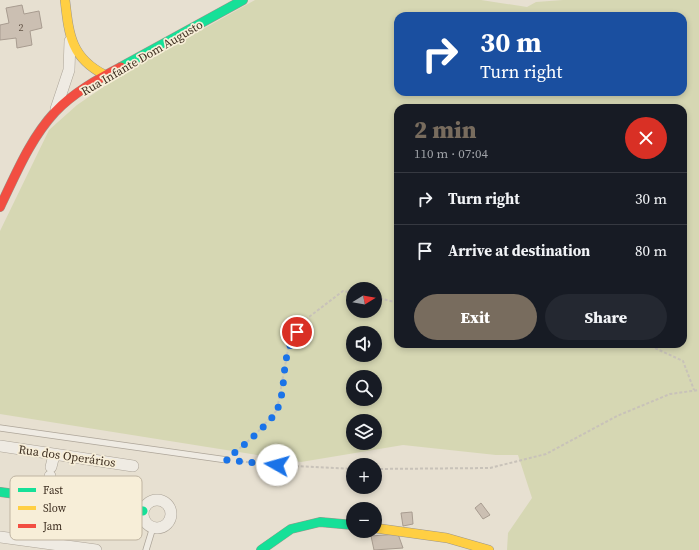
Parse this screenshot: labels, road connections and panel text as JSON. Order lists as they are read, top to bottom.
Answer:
{
  "streets": {
    "street": ["Rua Infante Dom Augusto", "Rua dos Operários"]
  },
  "house_numbers": ["2"],
  "legend": ["Fast", "Slow", "Jam"],
  "north": "right",
  "page": {
    "turn": ["30 m", "Turn right"],
    "heading": ["2 min", "110 m · 07:04"],
    "list": [
      {
        "name": "Turn right",
        "value": "30 m"
      },
      {
        "name": "Arrive at destination",
        "value": "80 m"
      }
    ],
    "map_buttons": ["+", "−"],
    "buttons": ["Exit", "Share"]
  }
}
